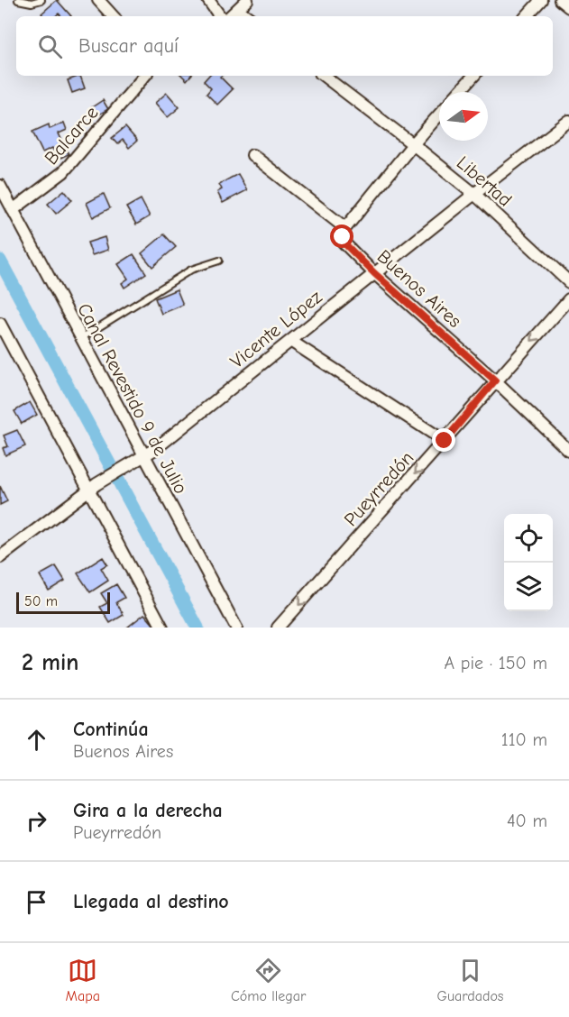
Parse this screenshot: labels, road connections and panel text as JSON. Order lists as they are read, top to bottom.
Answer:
{
  "streets": {
    "street": [
      "Balcarce",
      "Libertad",
      "Buenos Aires",
      "Vicente López",
      "Canal Revestido 9 de Julio",
      "Pueyrredón"
    ]
  },
  "crossings": [
    ["Balcarce", "Canal Revestido 9 de Julio"],
    ["Libertad", "Vicente López"],
    ["Buenos Aires", "Vicente López"],
    ["Buenos Aires", "Pueyrredón"],
    ["Vicente López", "Canal Revestido 9 de Julio"]
  ],
  "one_way": ["Pueyrredón"],
  "scale_bar": "50 m",
  "north": "right",
  "page": {
    "search": "Buscar aquí",
    "scale": "50 m",
    "heading": ["2 min", "A pie · 150 m"],
    "list": [
      ["Continúa", "Buenos Aires", "110 m"],
      ["Gira a la derecha", "Pueyrredón", "40 m"],
      "Llegada al destino"
    ],
    "nav": ["Mapa", "Cómo llegar", "Guardados"]
  }
}
